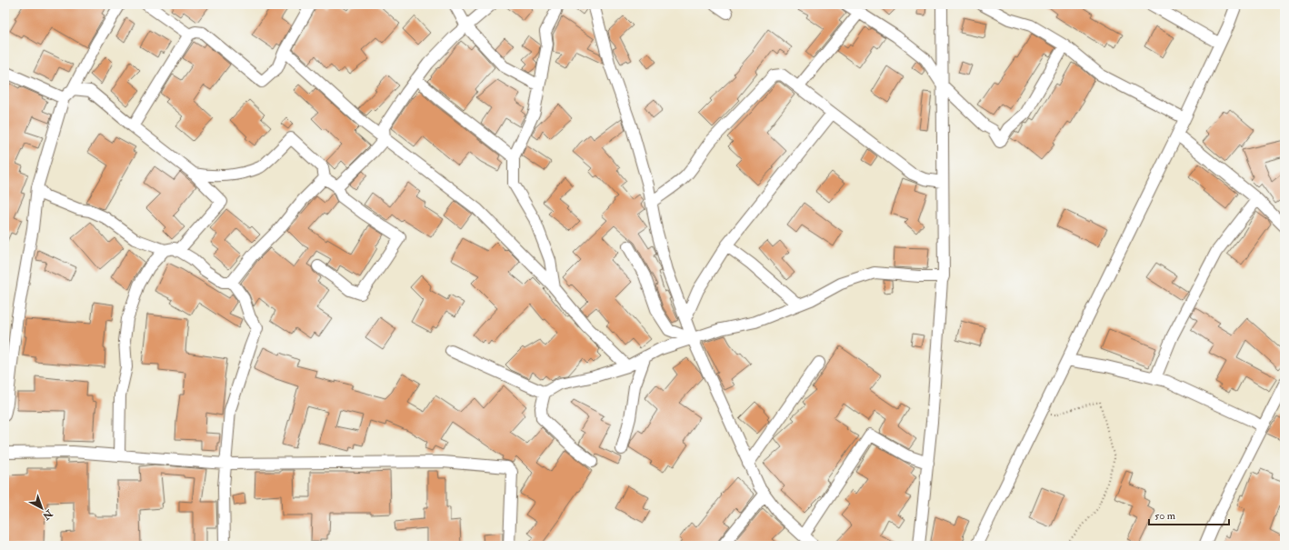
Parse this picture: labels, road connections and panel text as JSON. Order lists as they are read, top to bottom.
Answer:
{
  "scale_bar": "50 m",
  "north": "bottom right"
}
